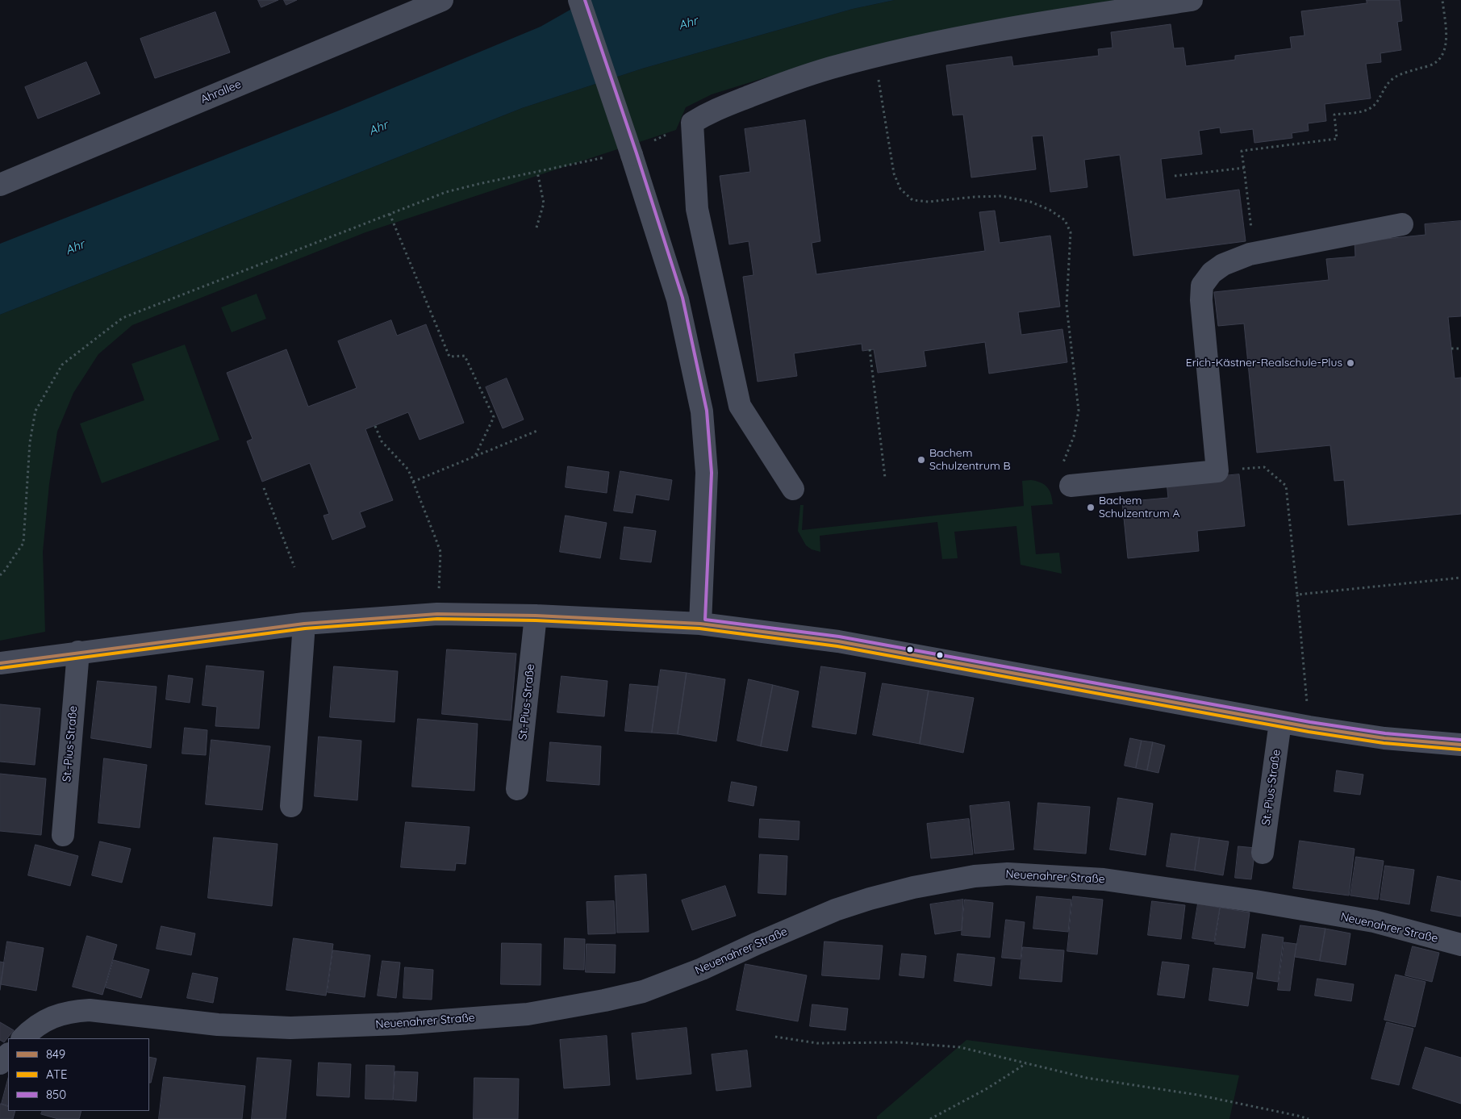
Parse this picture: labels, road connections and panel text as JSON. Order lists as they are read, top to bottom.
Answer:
{
  "streets": {
    "street": ["Ahrallee", "St.-Pius-Straße", "Neuenahrer Straße"]
  },
  "water": ["Ahr"],
  "places": ["Erich-Kästner-Realschule-Plus", "Bachem Schulzentrum B", "Bachem Schulzentrum A"],
  "lines": ["transit line 850", "transit line 849", "transit line ATE"],
  "legend": ["849", "ATE", "850"]
}
